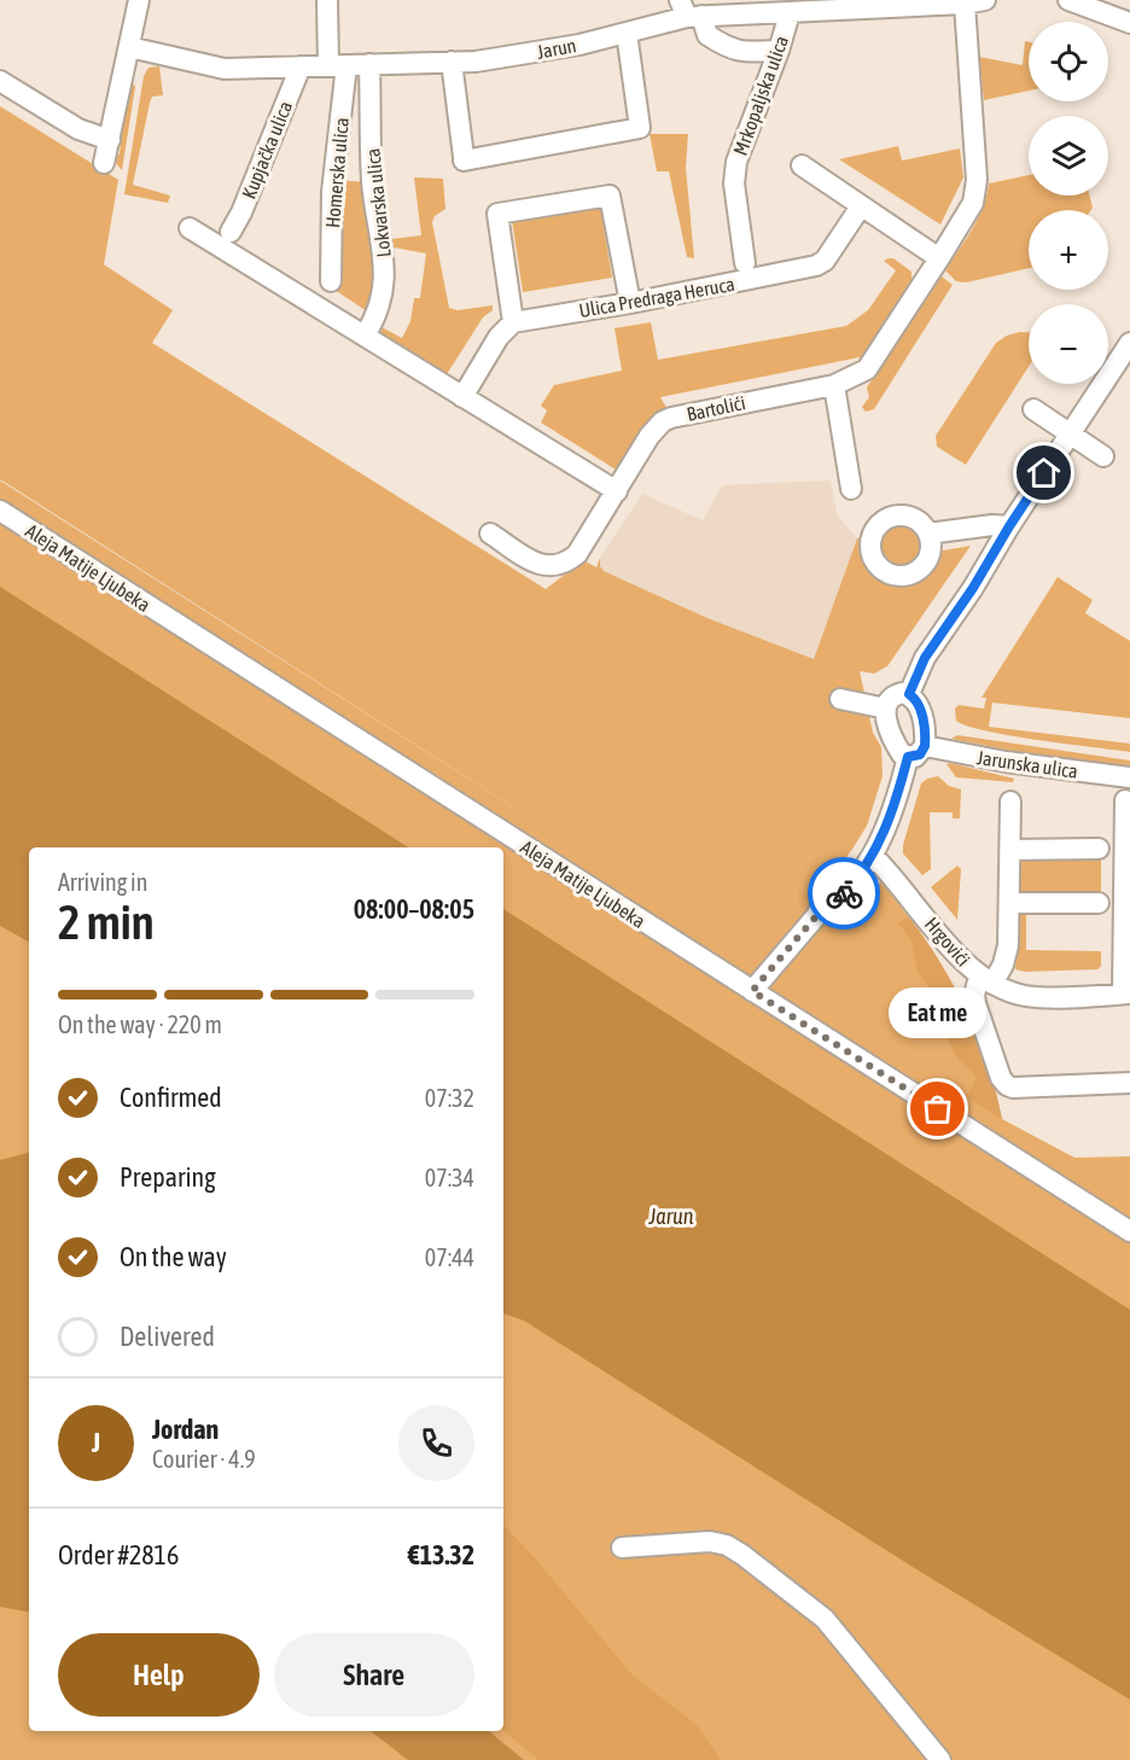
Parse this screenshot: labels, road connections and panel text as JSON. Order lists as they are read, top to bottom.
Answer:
{
  "streets": {
    "street": [
      "Jarun",
      "Mrkopaljska ulica",
      "Kupjačka ulica",
      "Homerska ulica",
      "Lokvarska ulica",
      "Ulica Predraga Heruca",
      "Bartolići",
      "Aleja Matije Ljubeka",
      "Jarunska ulica",
      "Hrgovići"
    ]
  },
  "crossings": [
    ["Jarun", "Mrkopaljska ulica"],
    ["Jarun", "Kupjačka ulica"],
    ["Jarun", "Homerska ulica"],
    ["Jarun", "Lokvarska ulica"],
    ["Jarun", "Bartolići"]
  ],
  "water": ["Jarun"],
  "places": ["Eat me"],
  "page": {
    "map_buttons": ["+", "−"],
    "heading": ["2 min", "Arriving in", "08:00–08:05"],
    "panel": [
      "Jordan",
      "Courier · 4.9",
      "Order #2816",
      "€13.32"
    ],
    "bar": "On the way · 220 m",
    "bubble": "Eat me",
    "list": [
      ["Confirmed", "07:32"],
      ["Preparing", "07:34"],
      ["On the way", "07:44"],
      "Delivered"
    ],
    "round": "J",
    "buttons": ["Help", "Share"]
  }
}
